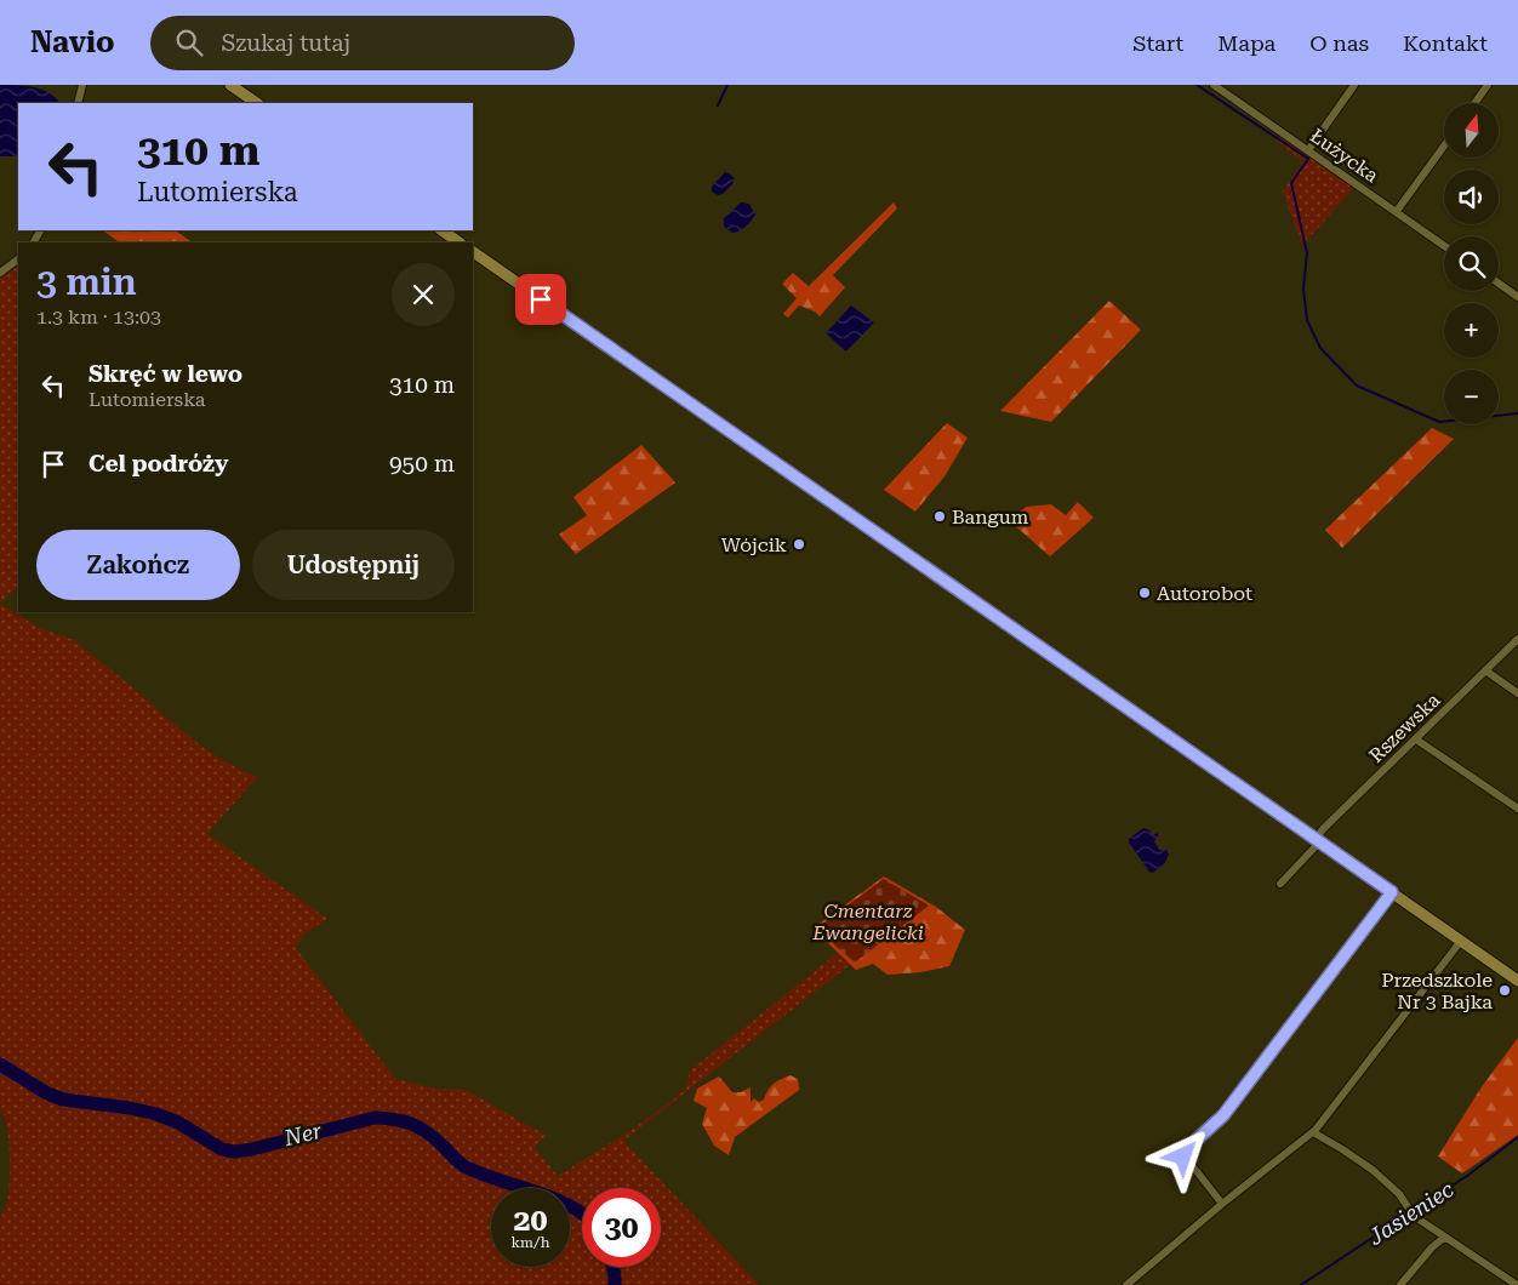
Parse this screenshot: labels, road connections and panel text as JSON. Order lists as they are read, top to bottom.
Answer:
{
  "streets": {
    "street": ["Łużycka", "Rszewska"]
  },
  "water": ["Ner", "Jasieniec"],
  "parks": ["Cmentarz Ewangelicki"],
  "places": [
    "Bangum",
    "Wójcik",
    "Autorobot",
    "Przedszkole Nr 3 Bajka"
  ],
  "north": "top",
  "page": {
    "header": "Navio",
    "search": "Szukaj tutaj",
    "nav": [
      "Start",
      "Mapa",
      "O nas",
      "Kontakt"
    ],
    "map_buttons": ["+", "−"],
    "turn": ["310 m", "Lutomierska"],
    "heading": ["3 min", "1.3 km · 13:03"],
    "list": [
      {
        "name": "Skręć w lewo",
        "note": "Lutomierska",
        "value": "310 m"
      },
      {
        "name": "Cel podróży",
        "value": "950 m"
      }
    ],
    "buttons": ["Zakończ", "Udostępnij"],
    "speed": "20 km/h",
    "limit": "30"
  }
}
